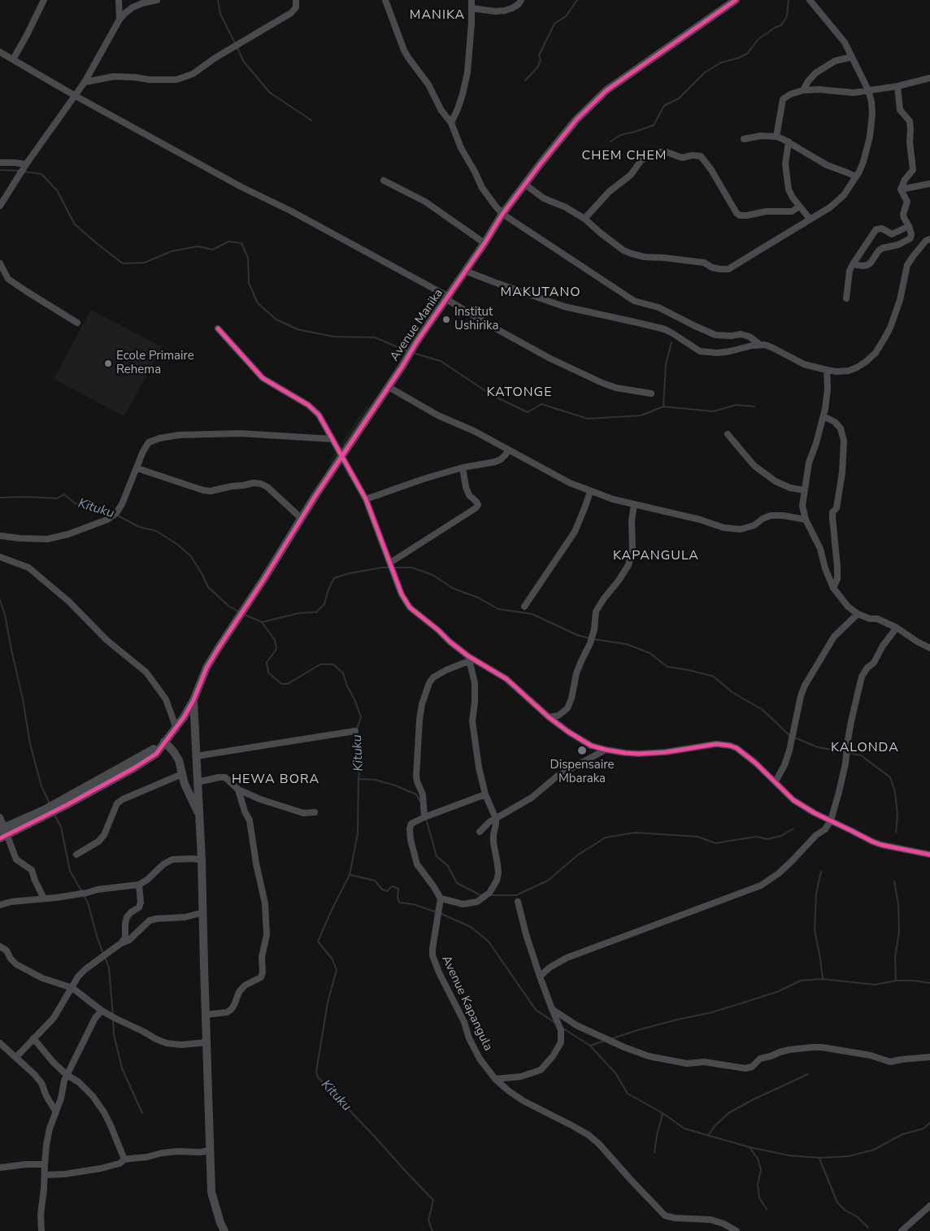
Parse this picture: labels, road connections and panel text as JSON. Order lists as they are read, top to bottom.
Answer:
{
  "streets": {
    "street": ["Avenue Manika", "Avenue Kapangula"]
  },
  "districts": [
    "MANIKA",
    "CHEM CHEM",
    "MAKUTANO",
    "KATONGE",
    "KAPANGULA",
    "KALONDA",
    "HEWA BORA"
  ],
  "water": ["Kituku"],
  "places": ["Institut Ushirika", "Ecole Primaire Rehema", "Dispensaire Mbaraka"]
}
